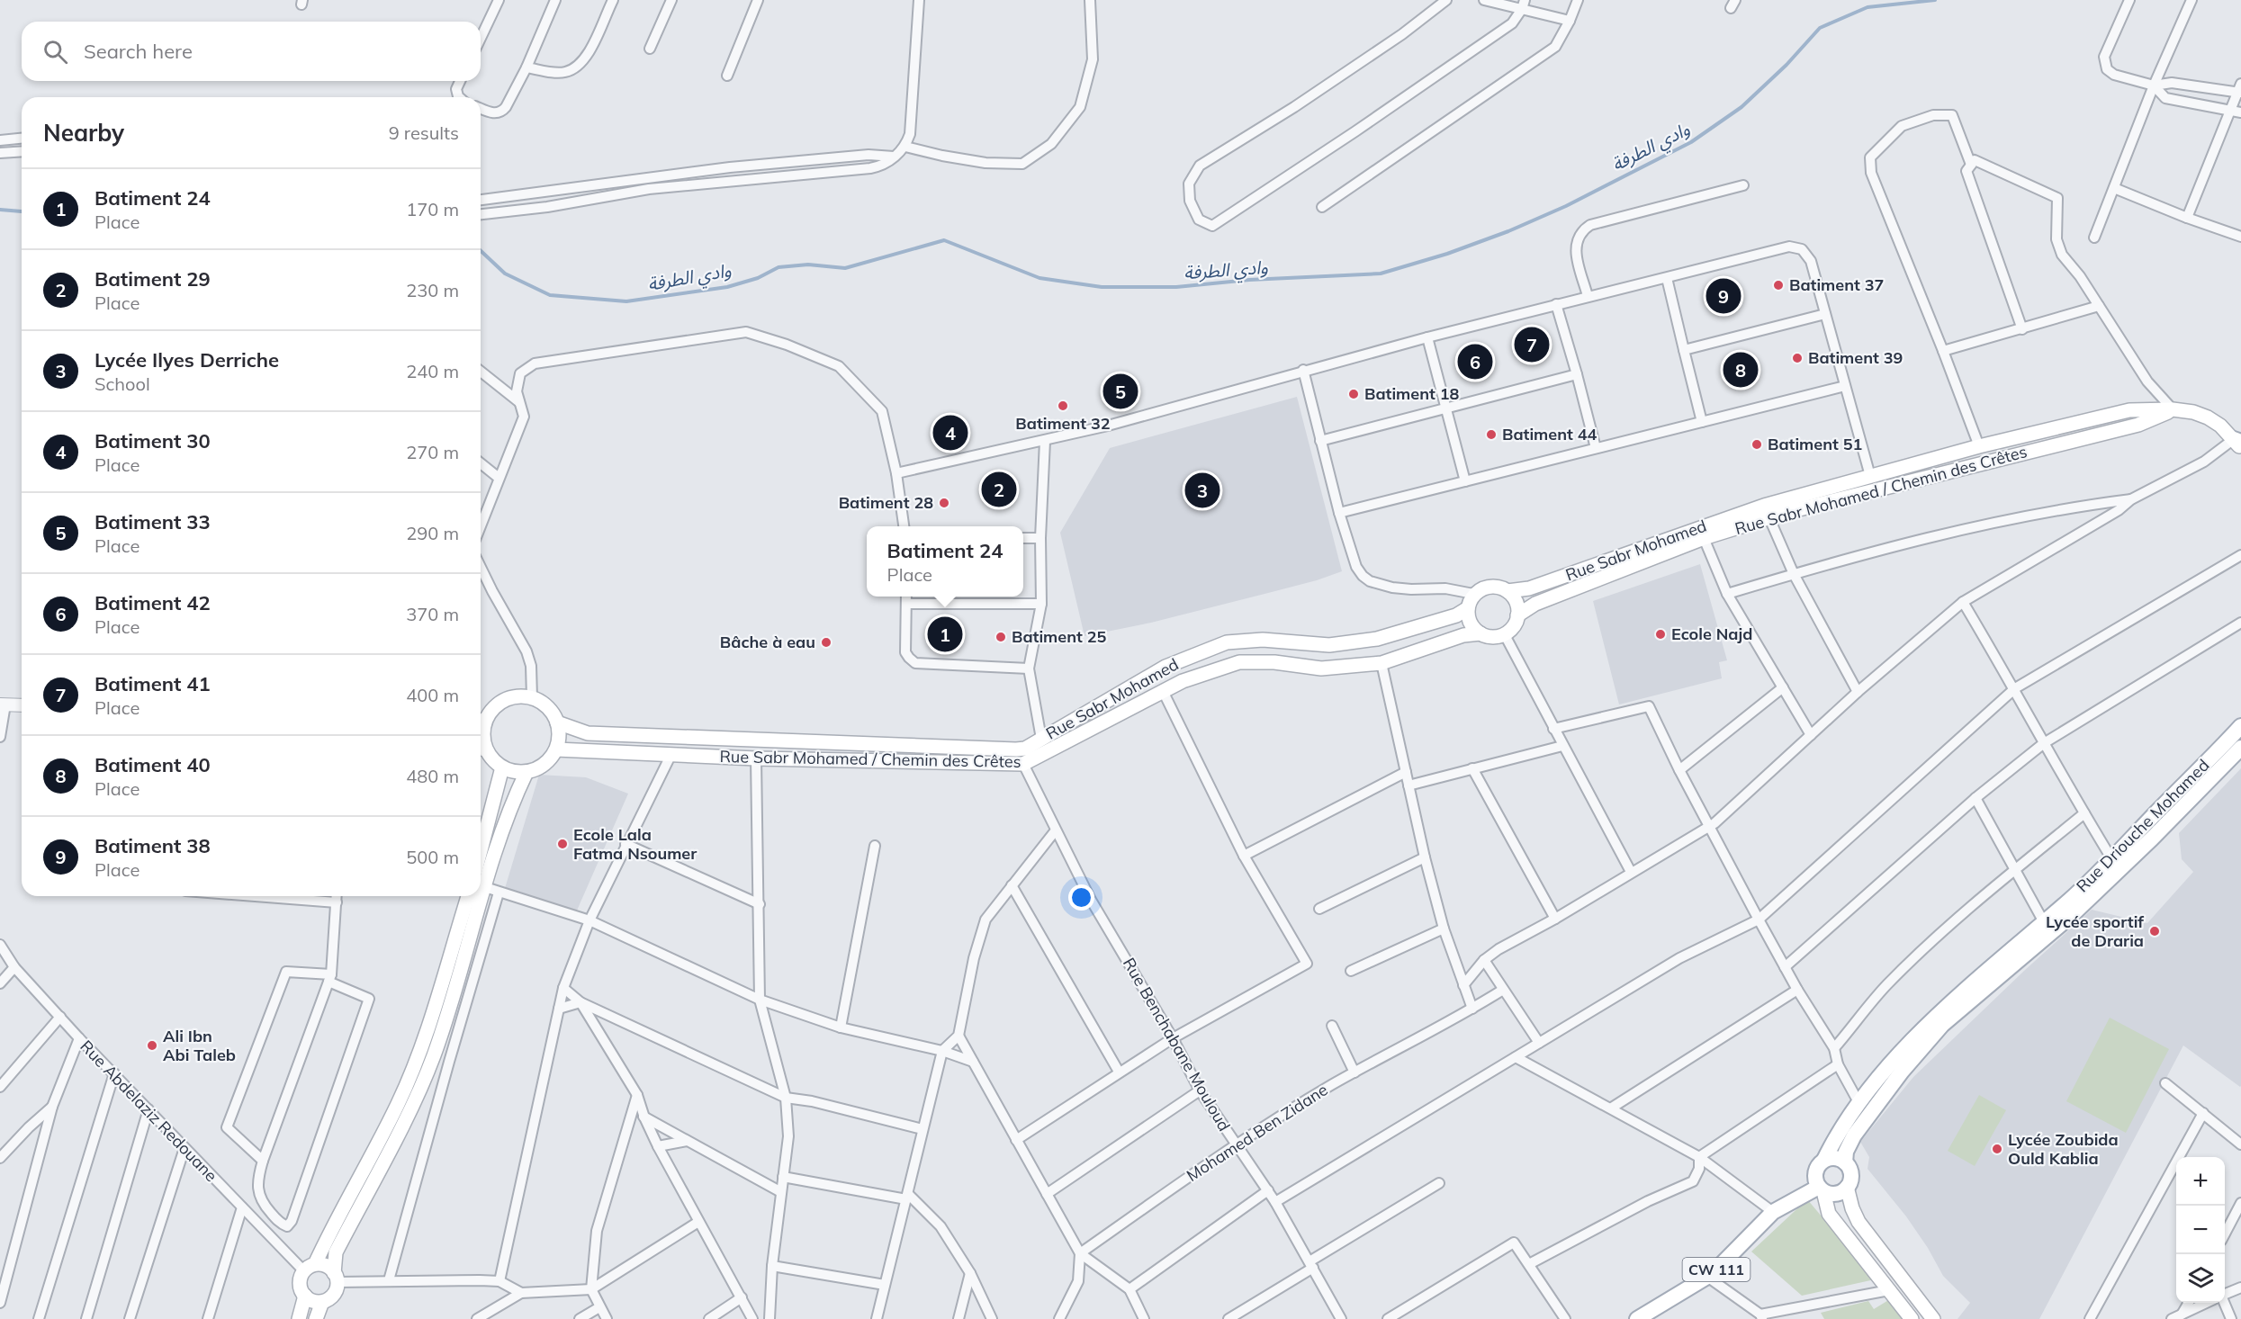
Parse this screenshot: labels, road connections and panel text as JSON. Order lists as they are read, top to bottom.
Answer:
{
  "streets": {
    "main road": [
      "Rue Sabr Mohamed / Chemin des Crêtes",
      "Rue Sabr Mohamed",
      "Rue Driouche Mohamed",
      "CW 111"
    ],
    "street": ["Rue Benchabane Mouloud", "Rue Abdelaziz Redouane", "Mohamed Ben Zidane"]
  },
  "crossings": [
    ["Rue Sabr Mohamed / Chemin des Crêtes", "Rue Sabr Mohamed"],
    ["Rue Sabr Mohamed / Chemin des Crêtes", "Rue Benchabane Mouloud"],
    ["Rue Benchabane Mouloud", "Mohamed Ben Zidane"]
  ],
  "water": ["وادي الطرفة"],
  "places": [
    "Batiment 37",
    "Batiment 39",
    "Batiment 18",
    "Batiment 32",
    "Batiment 44",
    "Batiment 51",
    "Batiment 28",
    "Ecole Najd",
    "Batiment 25",
    "Bâche à eau",
    "Ecole Lala Fatma Nsoumer",
    "Lycée sportif de Draria",
    "Ali Ibn Abi Taleb",
    "Lycée Zoubida Ould Kablia"
  ],
  "page": {
    "search": "Search here",
    "heading": ["Nearby", "9 results"],
    "list": [
      {
        "mark": "1",
        "name": "Batiment 24",
        "note": "Place",
        "value": "170 m"
      },
      {
        "mark": "2",
        "name": "Batiment 29",
        "note": "Place",
        "value": "230 m"
      },
      {
        "mark": "3",
        "name": "Lycée Ilyes Derriche",
        "note": "School",
        "value": "240 m"
      },
      {
        "mark": "4",
        "name": "Batiment 30",
        "note": "Place",
        "value": "270 m"
      },
      {
        "mark": "5",
        "name": "Batiment 33",
        "note": "Place",
        "value": "290 m"
      },
      {
        "mark": "6",
        "name": "Batiment 42",
        "note": "Place",
        "value": "370 m"
      },
      {
        "mark": "7",
        "name": "Batiment 41",
        "note": "Place",
        "value": "400 m"
      },
      {
        "mark": "8",
        "name": "Batiment 40",
        "note": "Place",
        "value": "480 m"
      },
      {
        "mark": "9",
        "name": "Batiment 38",
        "note": "Place",
        "value": "500 m"
      }
    ],
    "pins": [
      "9",
      "7",
      "6",
      "8",
      "5",
      "4",
      "2",
      "3",
      "1"
    ],
    "popup": ["Batiment 24", "Place"],
    "map_buttons": ["+", "−"]
  }
}
